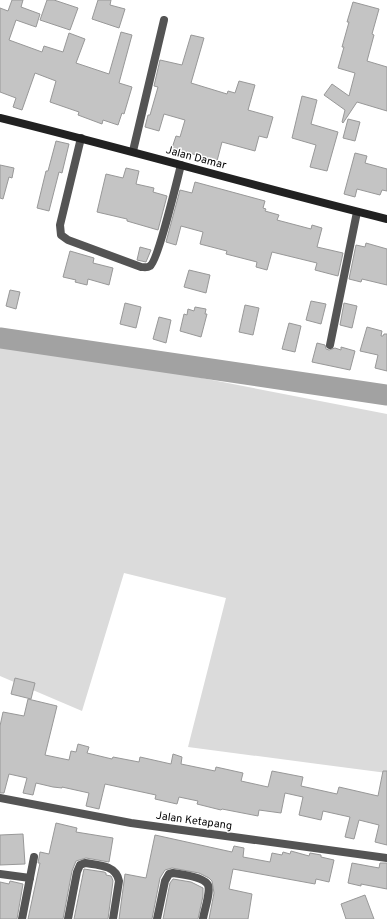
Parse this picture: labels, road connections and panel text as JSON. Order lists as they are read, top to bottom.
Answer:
{
  "streets": {
    "street": ["Jalan Damar", "Jalan Ketapang"]
  }
}
